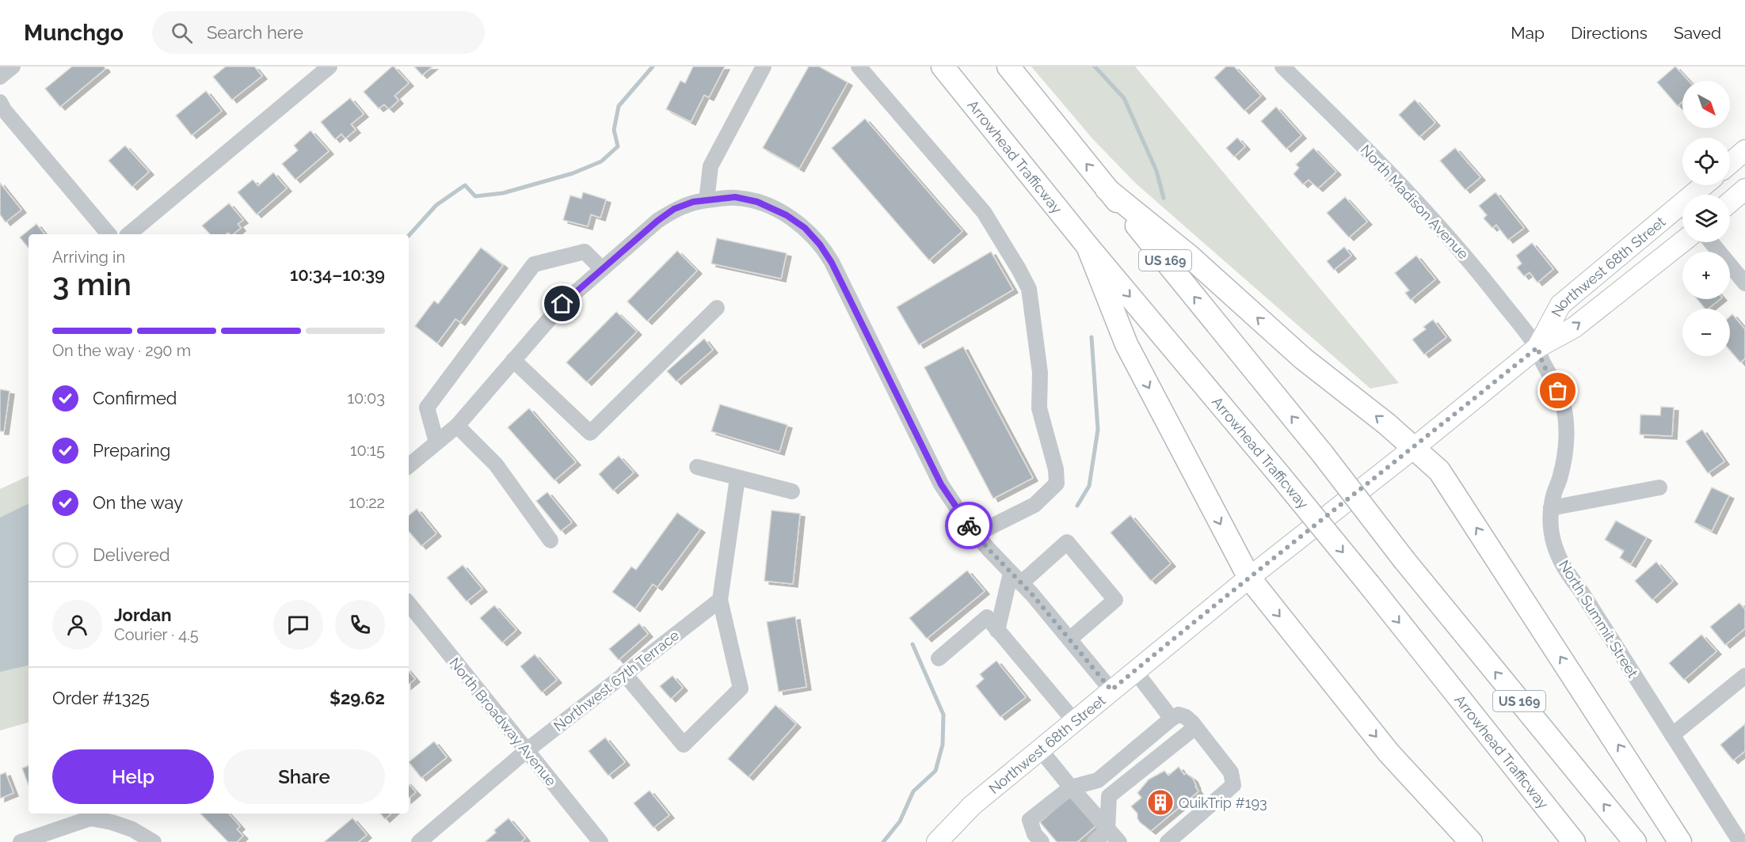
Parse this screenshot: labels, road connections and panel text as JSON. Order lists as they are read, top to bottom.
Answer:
{
  "streets": {
    "highway": ["Arrowhead Trafficway", "US 169"],
    "main road": ["Northwest 68th Street"],
    "street": [
      "North Madison Avenue",
      "North Summit Street",
      "Northwest 67th Terrace",
      "North Broadway Avenue"
    ]
  },
  "crossings": [
    ["North Madison Avenue", "Northwest 68th Street"],
    ["North Madison Avenue", "North Summit Street"],
    ["Northwest 68th Street", "North Summit Street"],
    ["Northwest 67th Terrace", "North Broadway Avenue"]
  ],
  "places": {
    "building": ["QuikTrip #193"]
  },
  "north": "bottom right",
  "page": {
    "header": "Munchgo",
    "search": "Search here",
    "nav": ["Map", "Directions", "Saved"],
    "map_buttons": ["+", "−"],
    "heading": ["3 min", "Arriving in", "10:34–10:39"],
    "panel": [
      "Jordan",
      "Courier · 4.5",
      "Order #1325",
      "$29.62"
    ],
    "bar": "On the way · 290 m",
    "list": [
      ["Confirmed", "10:03"],
      ["Preparing", "10:15"],
      ["On the way", "10:22"],
      "Delivered"
    ],
    "buttons": ["Help", "Share"]
  }
}
